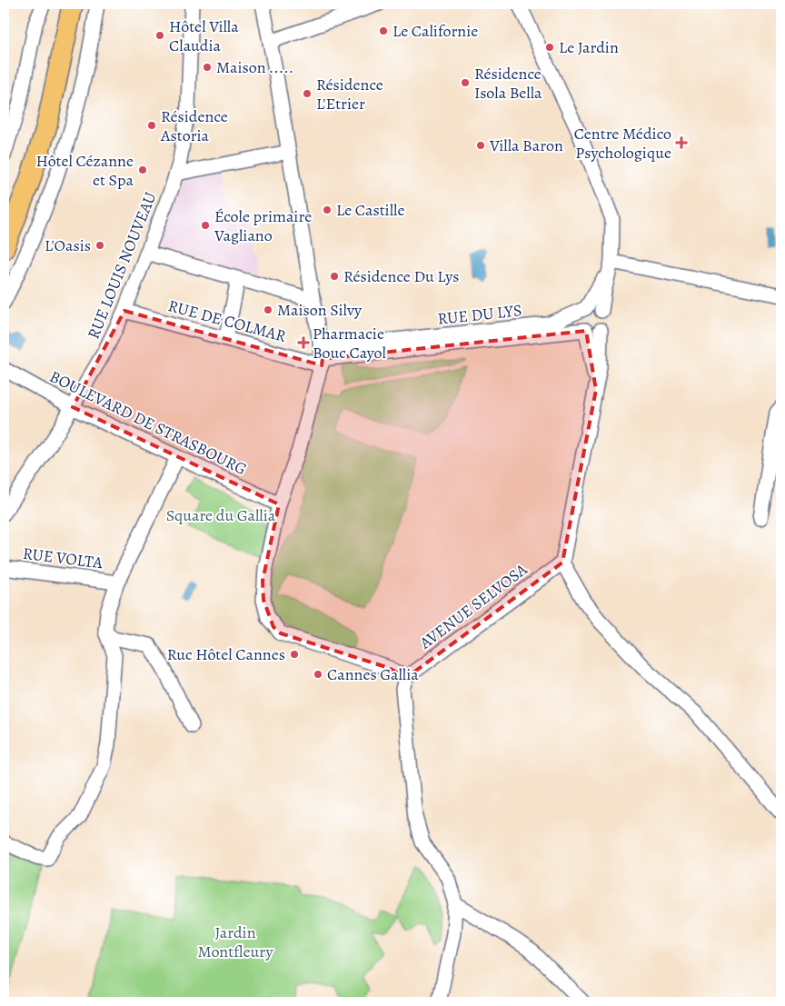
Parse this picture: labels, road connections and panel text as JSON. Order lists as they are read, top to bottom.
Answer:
{
  "streets": {
    "street": [
      "RUE LOUIS NOUVEAU",
      "RUE DU LYS",
      "RUE DE COLMAR",
      "BOULEVARD DE STRASBOURG",
      "RUE VOLTA",
      "AVENUE SELVOSA"
    ]
  },
  "crossings": [
    ["RUE LOUIS NOUVEAU", "RUE DE COLMAR"],
    ["RUE LOUIS NOUVEAU", "BOULEVARD DE STRASBOURG"],
    ["RUE DU LYS", "RUE DE COLMAR"]
  ],
  "parks": ["Square du Gallia", "Jardin Montfleury"],
  "places": {
    "other": [
      "Le Californie",
      "Hôtel Villa Claudia",
      "Le Jardin",
      "Maison .....",
      "Résidence Isola Bella",
      "Résidence L'Etrier",
      "Résidence Astoria",
      "Villa Baron",
      "Hôtel Cézanne et Spa",
      "Le Castille",
      "École primaire Vagliano",
      "L'Oasis",
      "Résidence Du Lys",
      "Maison Silvy",
      "Ruc Hôtel Cannes",
      "Cannes Gallia"
    ],
    "health": ["Centre Médico Psychologique", "Pharmacie Bouc Cayol"]
  }
}
